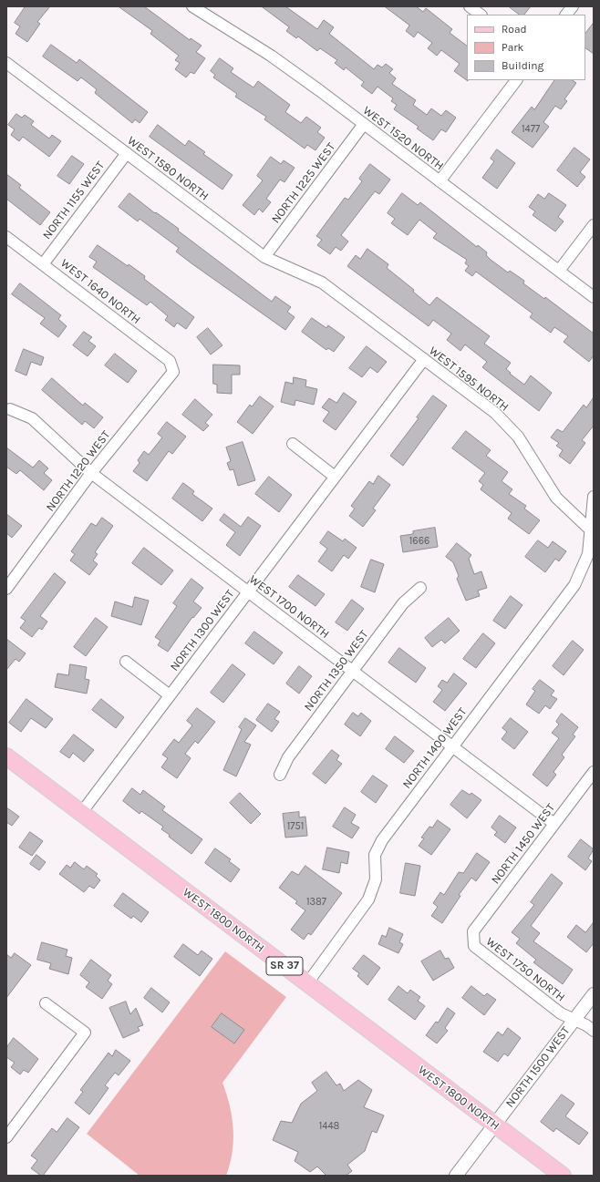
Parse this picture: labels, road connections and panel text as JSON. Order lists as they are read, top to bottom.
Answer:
{
  "streets": {
    "main road": ["WEST 1800 NORTH", "SR 37"],
    "street": [
      "WEST 1520 NORTH",
      "WEST 1580 NORTH",
      "NORTH 1225 WEST",
      "NORTH 1155 WEST",
      "WEST 1640 NORTH",
      "WEST 1595 NORTH",
      "NORTH 1220 WEST",
      "WEST 1700 NORTH",
      "NORTH 1300 WEST",
      "NORTH 1350 WEST",
      "NORTH 1400 WEST",
      "NORTH 1450 WEST",
      "WEST 1750 NORTH",
      "NORTH 1500 WEST"
    ]
  },
  "crossings": [
    ["WEST 1520 NORTH", "NORTH 1225 WEST"],
    ["WEST 1580 NORTH", "NORTH 1225 WEST"],
    ["WEST 1580 NORTH", "NORTH 1155 WEST"],
    ["WEST 1580 NORTH", "WEST 1595 NORTH"],
    ["NORTH 1155 WEST", "WEST 1640 NORTH"],
    ["WEST 1640 NORTH", "NORTH 1220 WEST"],
    ["WEST 1595 NORTH", "NORTH 1300 WEST"],
    ["WEST 1595 NORTH", "NORTH 1400 WEST"],
    ["NORTH 1220 WEST", "WEST 1700 NORTH"],
    ["WEST 1700 NORTH", "NORTH 1300 WEST"],
    ["WEST 1700 NORTH", "NORTH 1350 WEST"],
    ["WEST 1700 NORTH", "NORTH 1400 WEST"],
    ["WEST 1700 NORTH", "NORTH 1450 WEST"],
    ["NORTH 1300 WEST", "WEST 1800 NORTH"],
    ["NORTH 1400 WEST", "WEST 1800 NORTH"],
    ["NORTH 1450 WEST", "WEST 1750 NORTH"],
    ["WEST 1800 NORTH", "NORTH 1500 WEST"],
    ["WEST 1750 NORTH", "NORTH 1500 WEST"]
  ],
  "house_numbers": [
    "1477",
    "1666",
    "1751",
    "1387",
    "1448"
  ],
  "legend": ["Road", "Park", "Building"]
}
